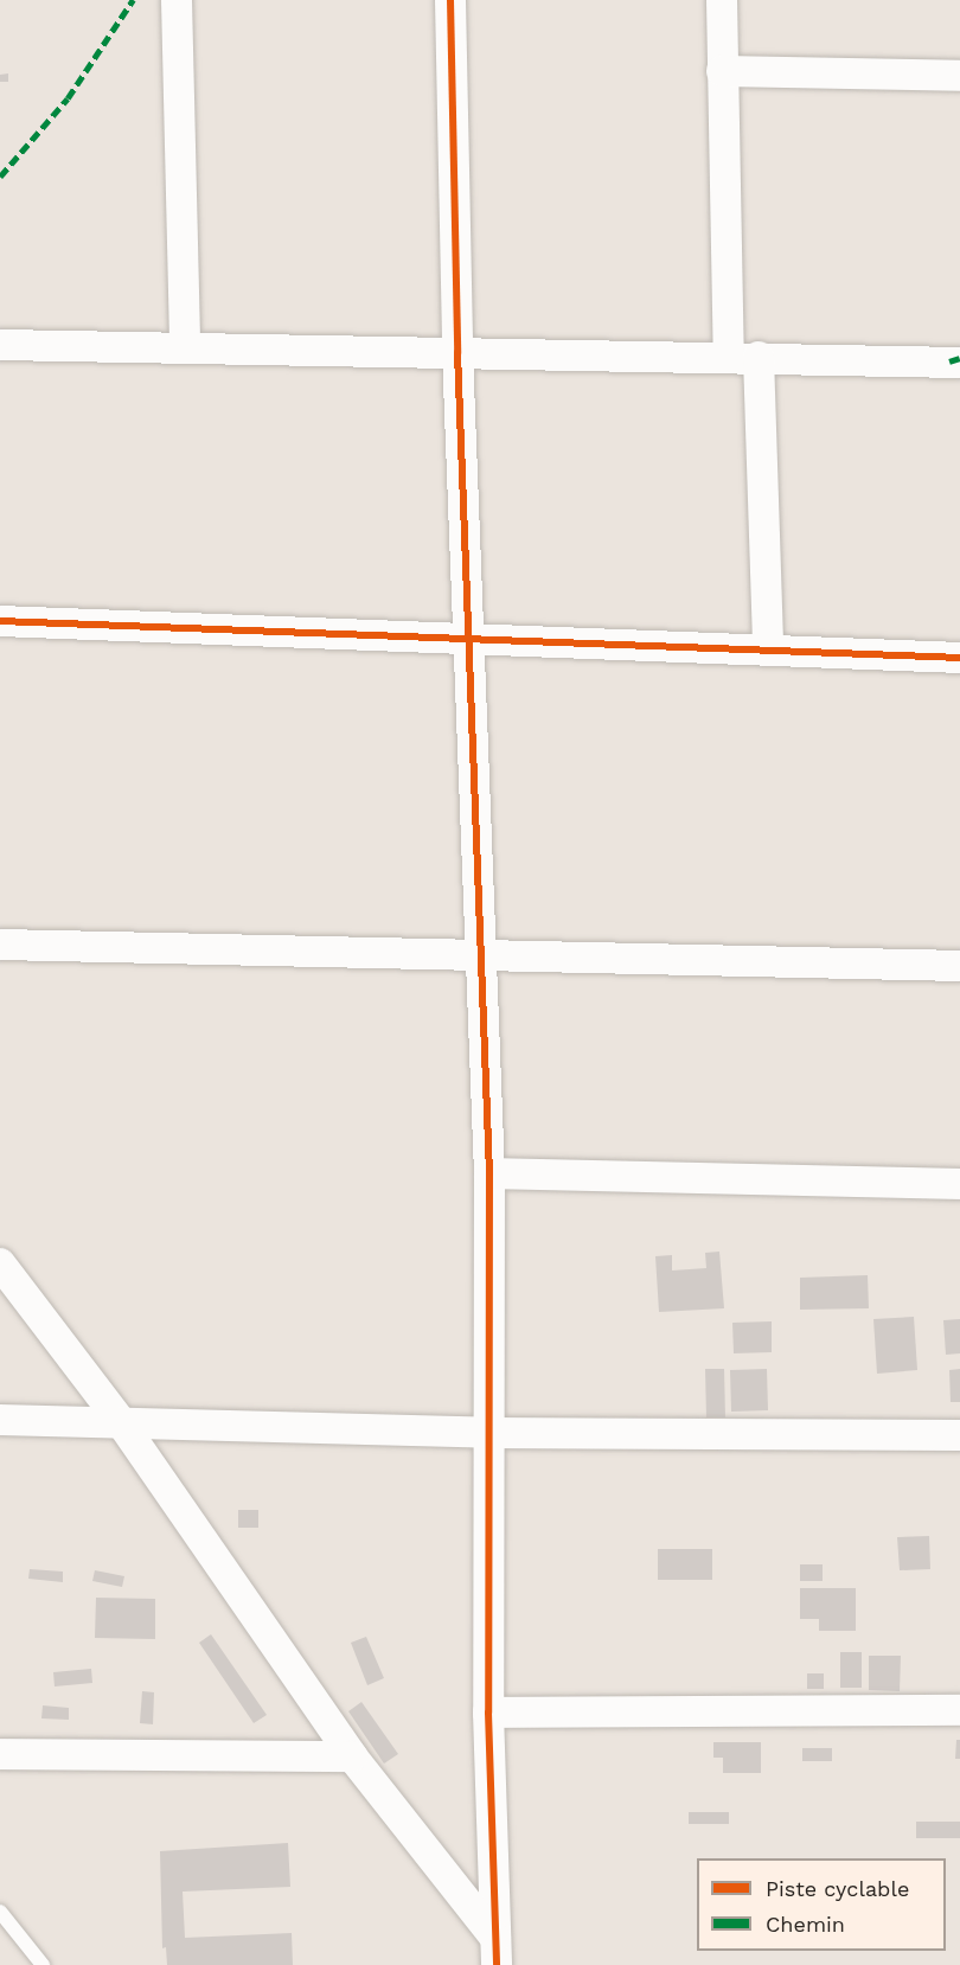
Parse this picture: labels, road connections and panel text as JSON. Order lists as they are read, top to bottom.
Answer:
{
  "legend": ["Piste cyclable", "Chemin"]
}
